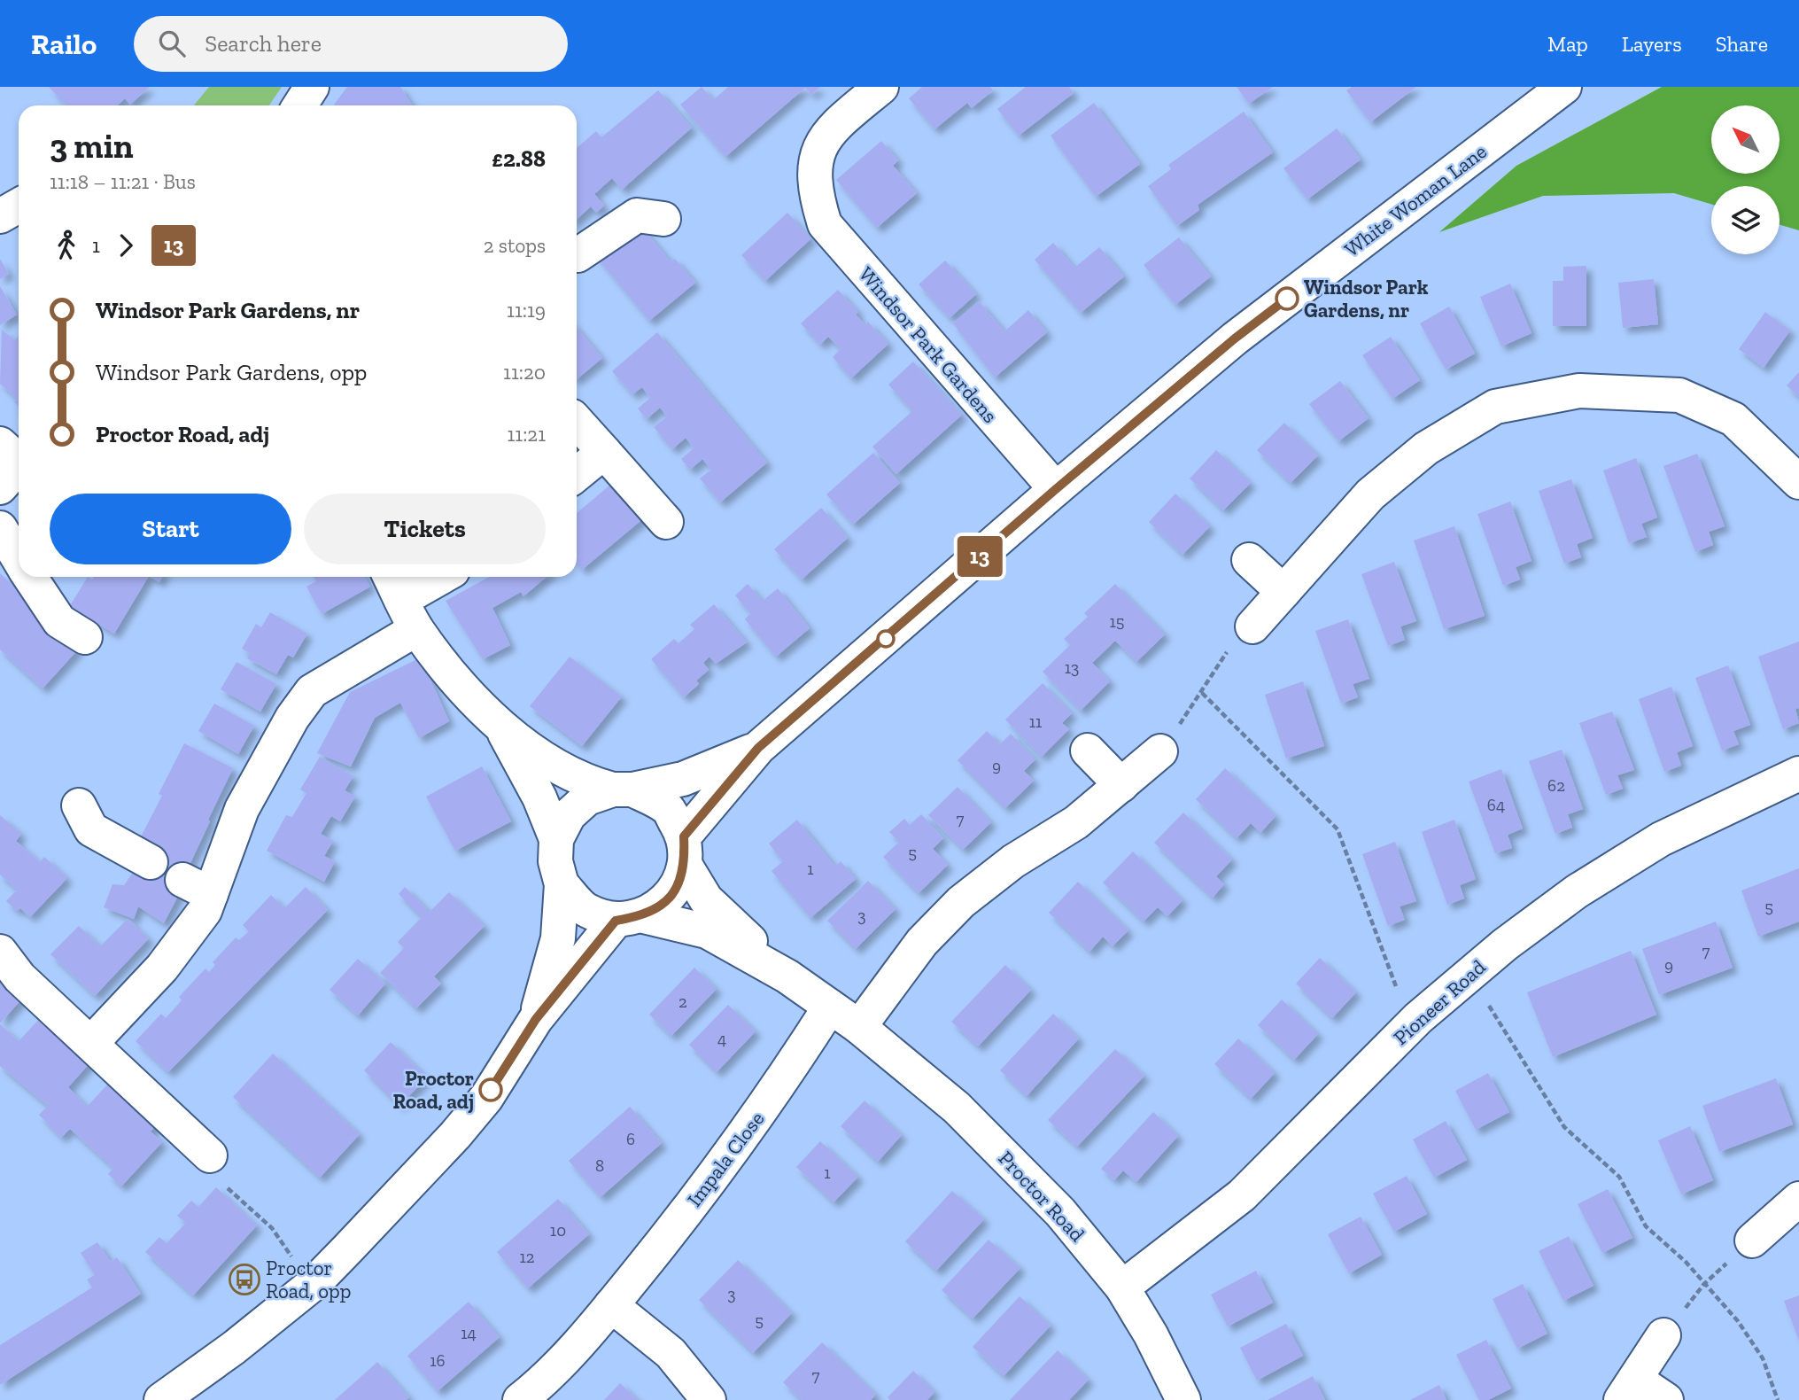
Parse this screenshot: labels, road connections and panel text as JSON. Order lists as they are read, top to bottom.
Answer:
{
  "streets": {
    "street": [
      "White Woman Lane",
      "Windsor Park Gardens",
      "Pioneer Road",
      "Impala Close",
      "Proctor Road"
    ]
  },
  "crossings": [
    ["White Woman Lane", "Windsor Park Gardens"],
    ["White Woman Lane", "Proctor Road"],
    ["Pioneer Road", "Proctor Road"],
    ["Impala Close", "Proctor Road"]
  ],
  "places": {
    "other": ["Windsor Park Gardens, nr", "Proctor Road, adj"],
    "bus stop": ["Proctor Road, opp"]
  },
  "lines": ["bus line 13"],
  "house_numbers": [
    "15",
    "13",
    "11",
    "9",
    "62",
    "64",
    "7",
    "5",
    "1",
    "5",
    "3",
    "7",
    "9",
    "2",
    "4",
    "6",
    "8",
    "1",
    "10",
    "12",
    "3",
    "5",
    "14",
    "16",
    "7"
  ],
  "north": "top left",
  "page": {
    "header": "Railo",
    "search": "Search here",
    "nav": ["Map", "Layers", "Share"],
    "on_map": "13",
    "heading": ["3 min", "11:18 – 11:21 · Bus", "£2.88"],
    "legs": ["1", "13", "2 stops"],
    "list": [
      {
        "name": "Windsor Park Gardens, nr",
        "value": "11:19"
      },
      {
        "name": "Windsor Park Gardens, opp",
        "value": "11:20"
      },
      {
        "name": "Proctor Road, adj",
        "value": "11:21"
      }
    ],
    "buttons": ["Start", "Tickets"]
  }
}
